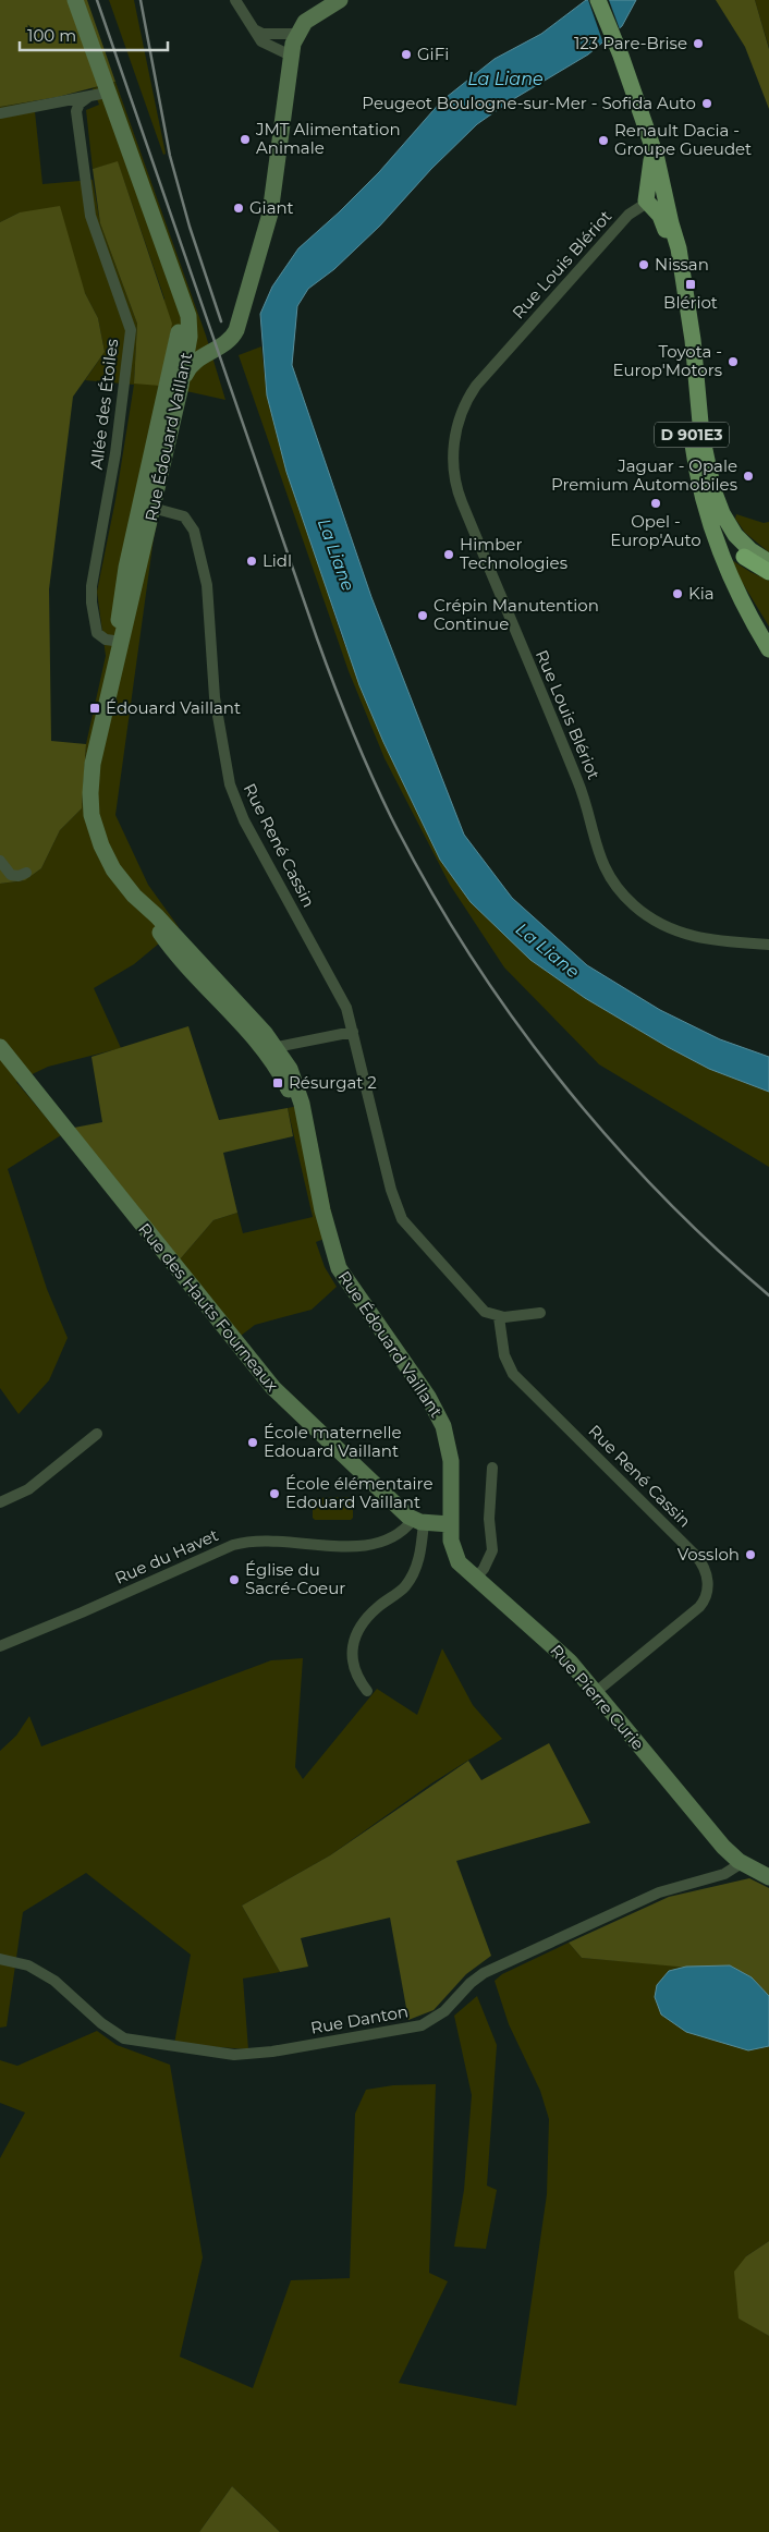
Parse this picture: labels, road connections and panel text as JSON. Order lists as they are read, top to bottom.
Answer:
{
  "streets": {
    "highway": ["D 901E3"],
    "street": [
      "Rue Louis Blériot",
      "Allée des Étoiles",
      "Rue Édouard Vaillant",
      "Rue René Cassin",
      "Rue des Hauts Fourneaux",
      "Rue du Havet",
      "Rue Pierre Curie",
      "Rue Danton"
    ]
  },
  "crossings": [
    ["Rue Louis Blériot", "D 901E3"],
    ["Allée des Étoiles", "Rue Édouard Vaillant"],
    ["Rue Édouard Vaillant", "Rue René Cassin"],
    ["Rue Édouard Vaillant", "Rue Pierre Curie"],
    ["Rue René Cassin", "Rue Pierre Curie"],
    ["Rue des Hauts Fourneaux", "Rue du Havet"],
    ["Rue Pierre Curie", "Rue Danton"]
  ],
  "water": ["La Liane"],
  "places": {
    "other": [
      "123 Pare-Brise",
      "GiFi",
      "Peugeot Boulogne-sur-Mer - Sofida Auto",
      "JMT Alimentation Animale",
      "Renault Dacia - Groupe Gueudet",
      "Giant",
      "Nissan",
      "Toyota - Europ'Motors",
      "Jaguar - Opale Premium Automobiles",
      "Opel - Europ'Auto",
      "Himber Technologies",
      "Lidl",
      "Kia",
      "Crépin Manutention Continue",
      "École maternelle Edouard Vaillant",
      "École élémentaire Edouard Vaillant",
      "Vossloh",
      "Église du Sacré-Coeur"
    ],
    "transit": ["Blériot", "Édouard Vaillant", "Résurgat 2"]
  },
  "scale_bar": "100 m"
}
